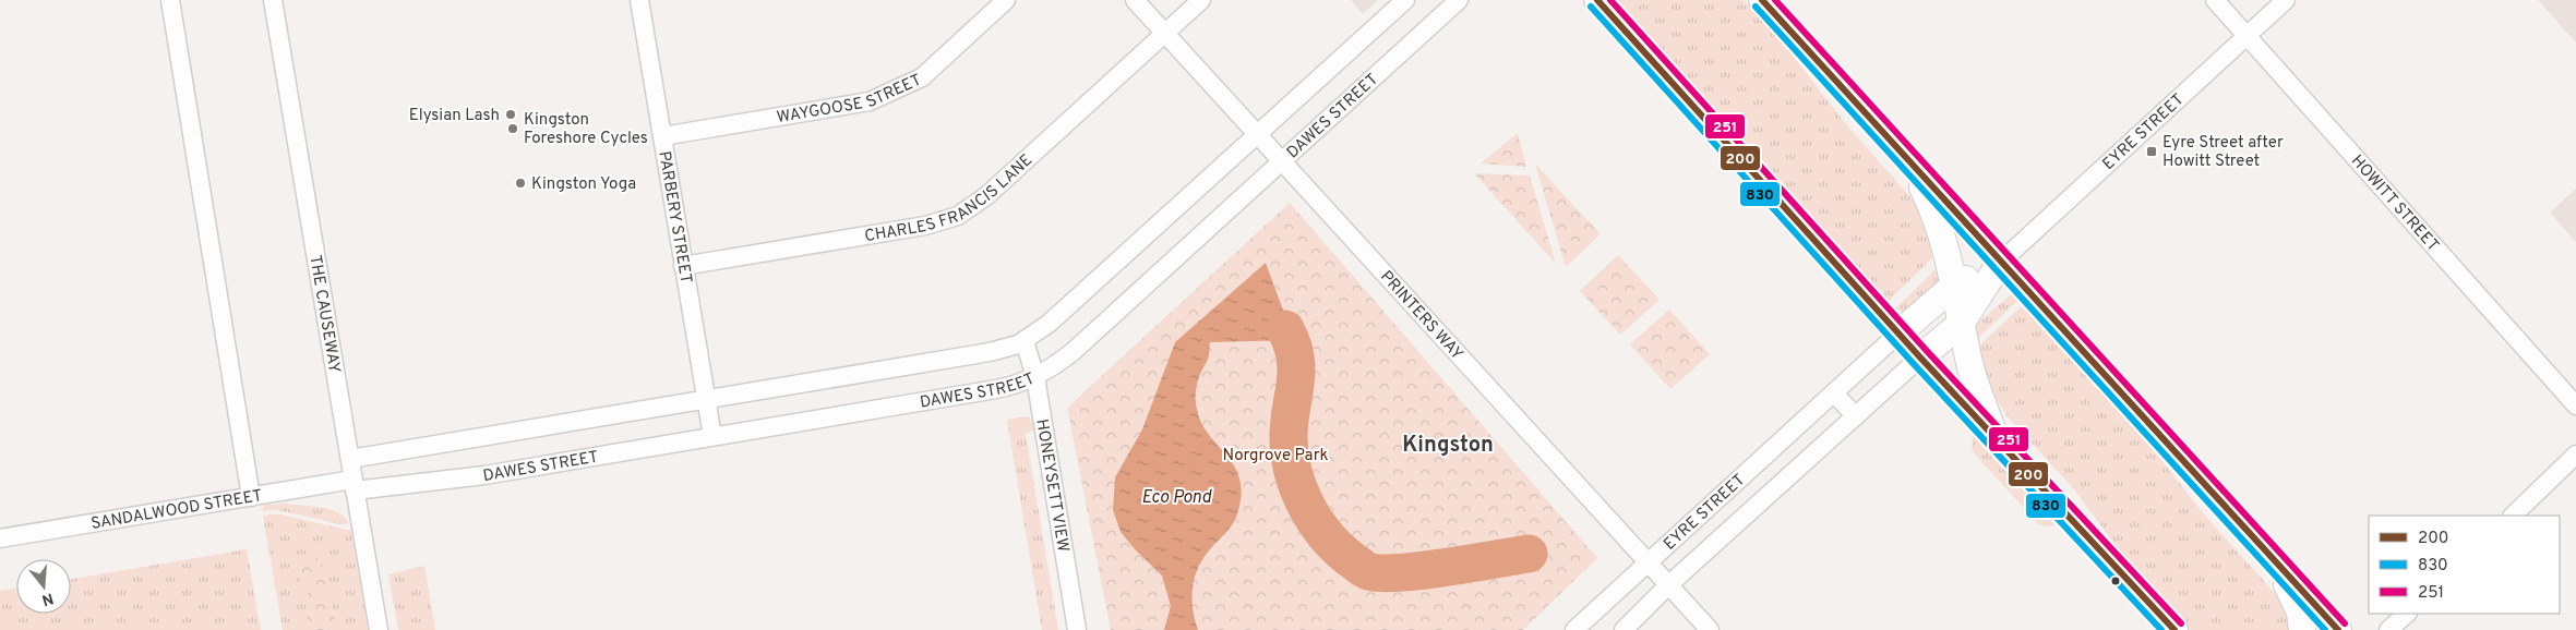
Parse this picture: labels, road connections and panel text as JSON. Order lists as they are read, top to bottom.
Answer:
{
  "streets": {
    "main road": ["EYRE STREET"],
    "street": [
      "WAYGOOSE STREET",
      "DAWES STREET",
      "CHARLES FRANCIS LANE",
      "HOWITT STREET",
      "PARBERY STREET",
      "THE CAUSEWAY",
      "PRINTERS WAY",
      "HONEYSETT VIEW",
      "SANDALWOOD STREET"
    ]
  },
  "crossings": [
    ["WAYGOOSE STREET", "PARBERY STREET"],
    ["DAWES STREET", "PARBERY STREET"],
    ["DAWES STREET", "THE CAUSEWAY"],
    ["DAWES STREET", "PRINTERS WAY"],
    ["DAWES STREET", "HONEYSETT VIEW"],
    ["DAWES STREET", "SANDALWOOD STREET"],
    ["EYRE STREET", "HOWITT STREET"],
    ["EYRE STREET", "PRINTERS WAY"],
    ["CHARLES FRANCIS LANE", "PARBERY STREET"],
    ["CHARLES FRANCIS LANE", "PRINTERS WAY"],
    ["THE CAUSEWAY", "SANDALWOOD STREET"]
  ],
  "districts": ["Kingston"],
  "water": ["Eco Pond"],
  "parks": ["Norgrove Park"],
  "places": {
    "other": ["Elysian Lash", "Kingston Foreshore Cycles", "Kingston Yoga"],
    "transit": ["Eyre Street after Howitt Street"]
  },
  "lines": ["transit line 200", "transit line 251", "transit line 830"],
  "legend": ["200", "830", "251"],
  "north": "bottom"
}
